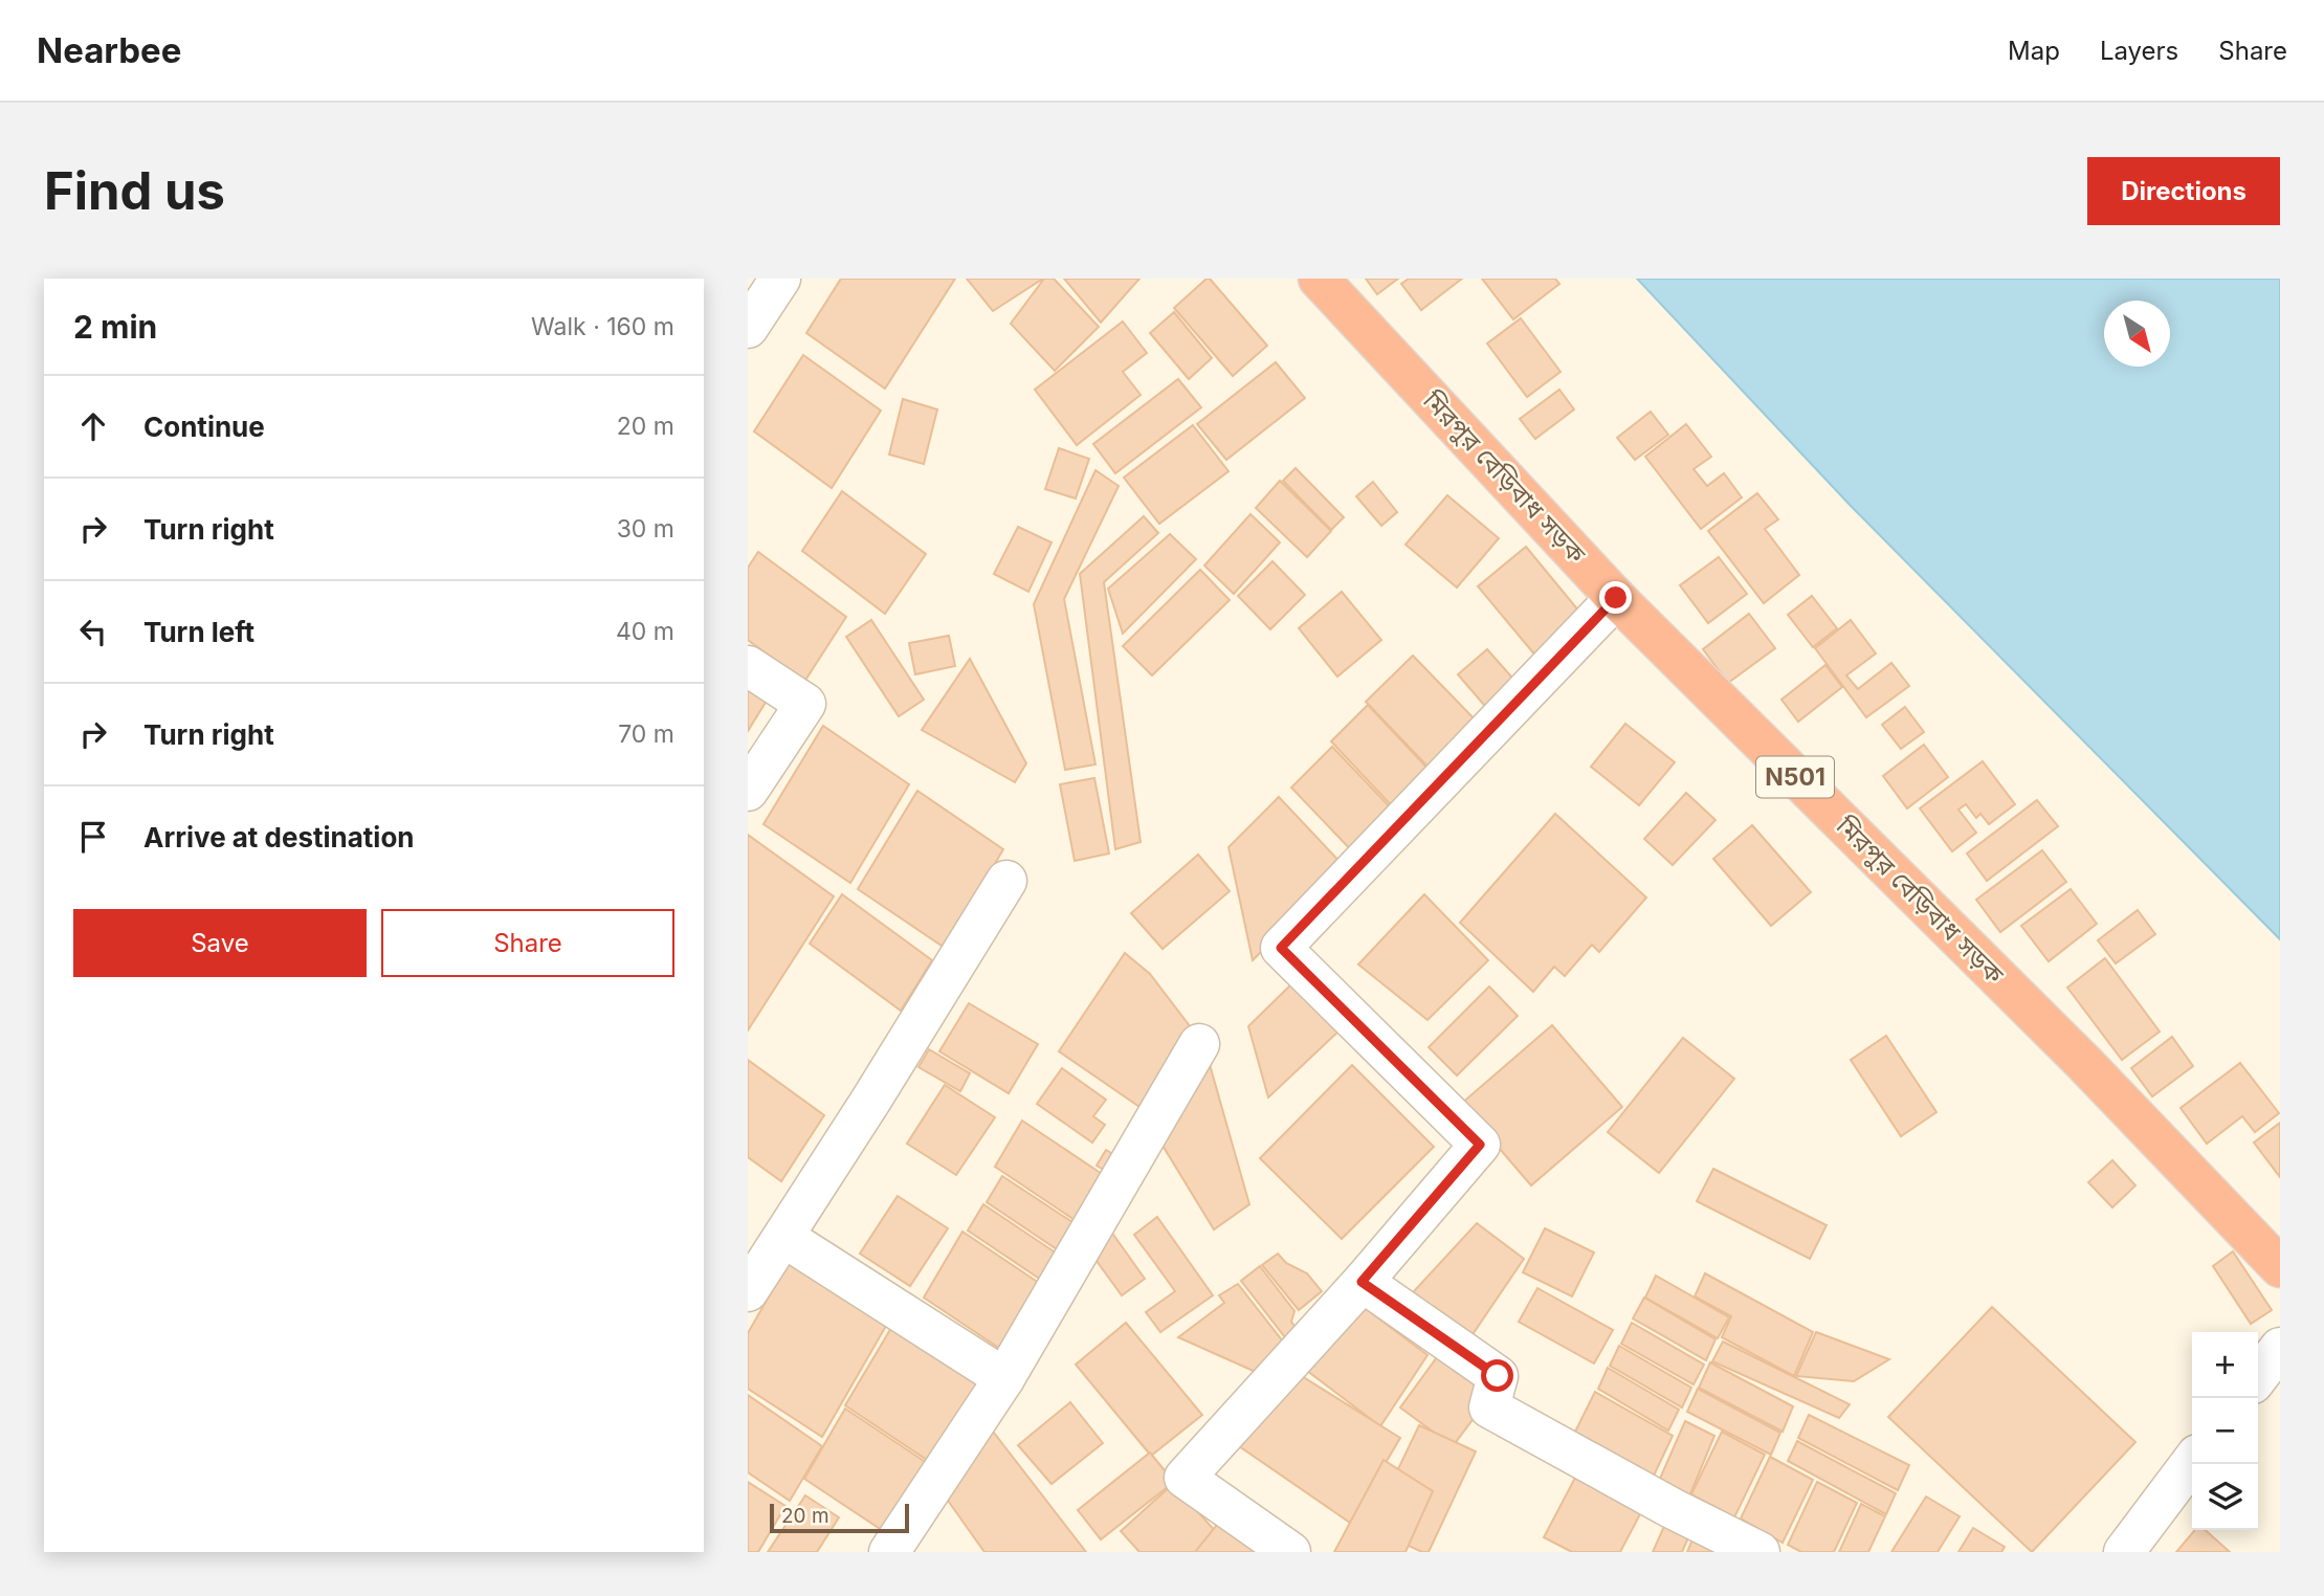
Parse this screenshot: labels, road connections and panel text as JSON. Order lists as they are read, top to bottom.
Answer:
{
  "streets": {
    "highway": ["মিরপুর বেড়িবাধ সড়ক", "N501"]
  },
  "scale_bar": "20 m",
  "north": "bottom right",
  "page": {
    "header": "Nearbee",
    "nav": ["Map", "Layers", "Share"],
    "buttons": [
      "Directions",
      ["Save", "Share"]
    ],
    "title": "Find us",
    "heading": ["2 min", "Walk · 160 m"],
    "list": [
      ["Continue", "20 m"],
      ["Turn right", "30 m"],
      ["Turn left", "40 m"],
      ["Turn right", "70 m"],
      "Arrive at destination"
    ],
    "map_buttons": ["+", "−"],
    "scale": "20 m"
  }
}
